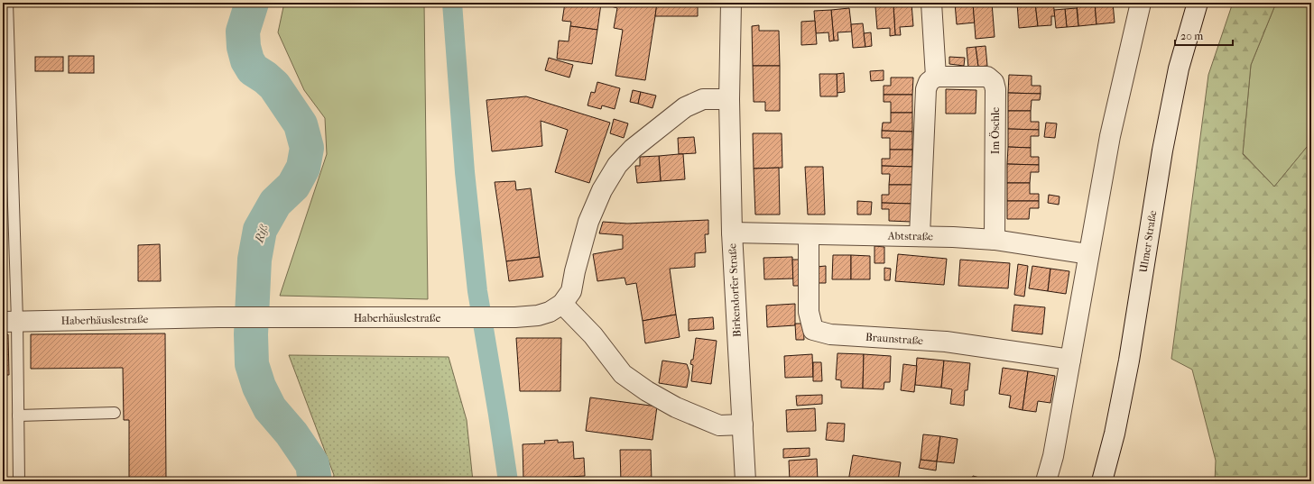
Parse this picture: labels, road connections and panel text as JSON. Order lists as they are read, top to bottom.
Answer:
{
  "streets": {
    "street": [
      "Im Öschle",
      "Abtstraße",
      "Ulmer Straße",
      "Birkendorfer Straße",
      "Haberhäuslestraße",
      "Braunstraße"
    ]
  },
  "crossings": [
    ["Im Öschle", "Abtstraße"],
    ["Abtstraße", "Birkendorfer Straße"],
    ["Abtstraße", "Braunstraße"]
  ],
  "water": ["Riß"],
  "scale_bar": "20 m"
}
